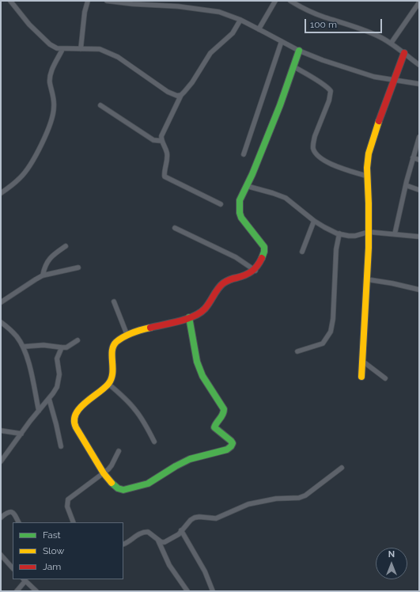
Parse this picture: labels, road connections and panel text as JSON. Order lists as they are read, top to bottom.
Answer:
{
  "legend": ["Fast", "Slow", "Jam"],
  "scale_bar": "100 m",
  "north": "top"
}
